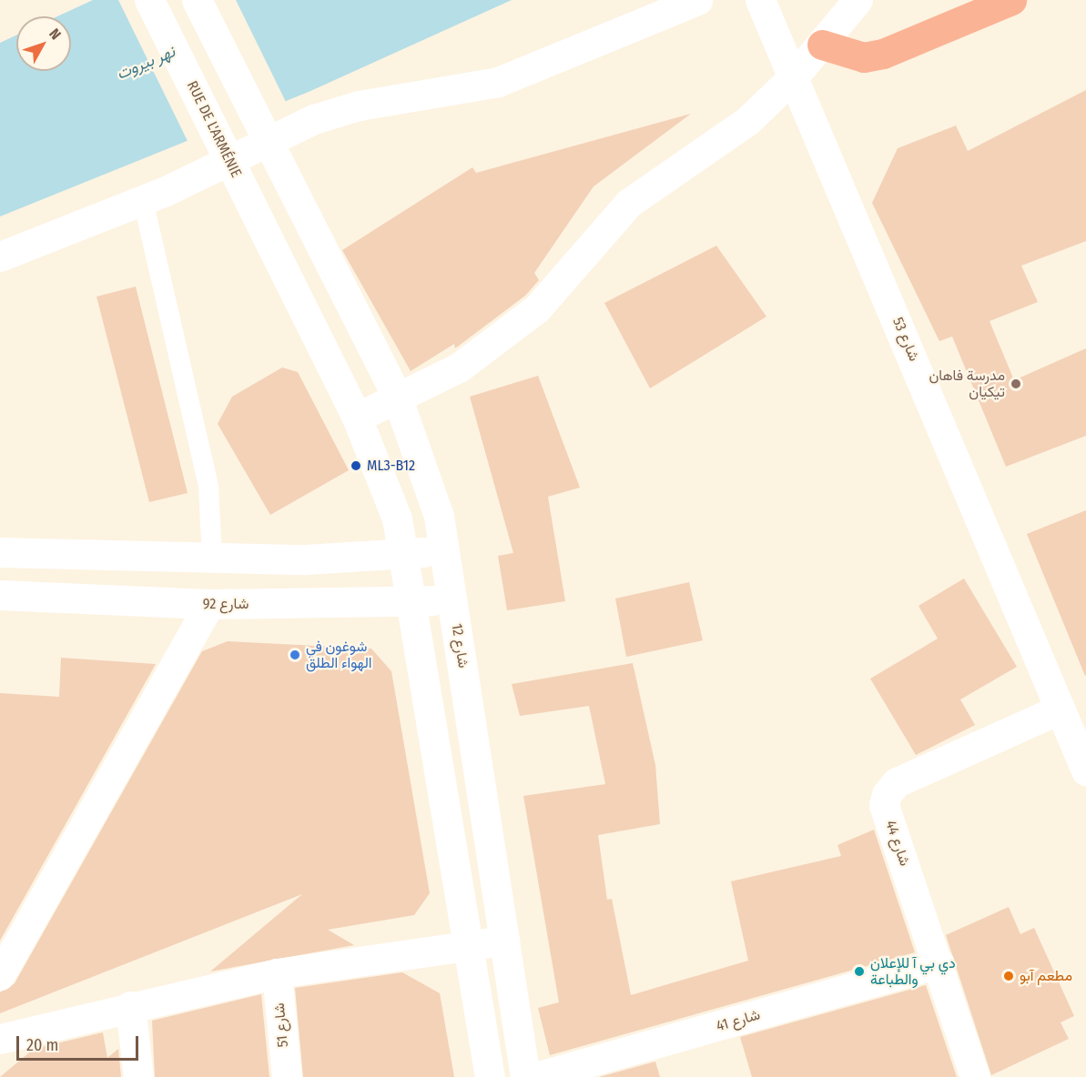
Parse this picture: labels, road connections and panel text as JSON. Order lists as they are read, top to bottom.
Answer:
{
  "streets": {
    "street": [
      "RUE DE L'ARMÉNIE",
      "شارع 53",
      "شارع 92",
      "شارع 12",
      "شارع 44",
      "شارع 41",
      "شارع 51"
    ]
  },
  "crossings": [
    ["شارع 53", "شارع 44"],
    ["شارع 92", "شارع 12"],
    ["شارع 44", "شارع 41"]
  ],
  "water": ["نهر بيروت"],
  "places": [
    "مدرسة فاهان تيكيان",
    "ML3-B12",
    "شوغون في الهواء الطلق",
    "دي بي آ للإعلان والطباعة",
    "مطعم آبو"
  ],
  "scale_bar": "20 m",
  "north": "top right"
}
